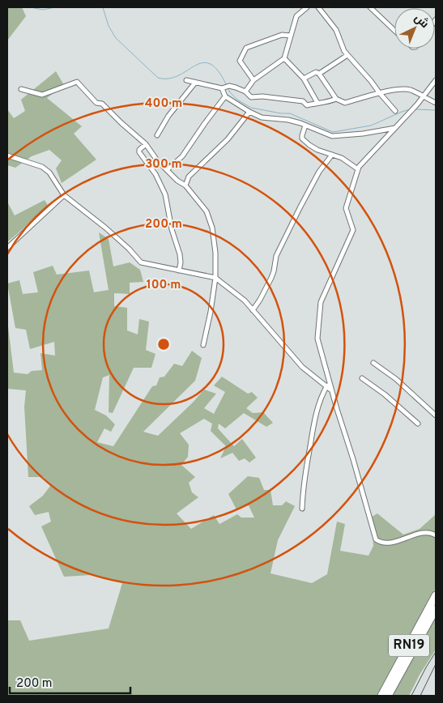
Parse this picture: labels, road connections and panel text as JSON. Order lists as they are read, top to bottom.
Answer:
{
  "streets": {
    "highway": ["RN19"]
  },
  "scale_bar": "200 m",
  "north": "top right",
  "rings": [
    "400 m",
    "300 m",
    "200 m",
    "100 m"
  ]
}
